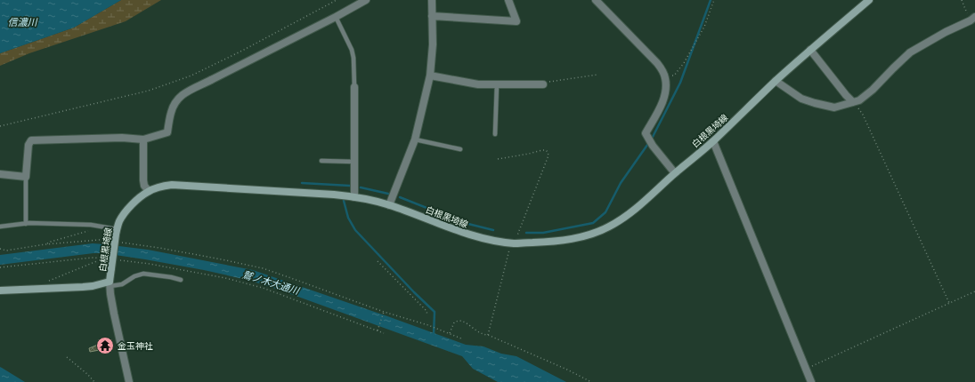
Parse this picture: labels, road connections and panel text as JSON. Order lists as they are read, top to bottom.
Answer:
{
  "streets": {
    "main road": ["白根黒埼線"]
  },
  "water": ["信濃川", "鷲ノ木大通川"],
  "places": {
    "temple": ["金玉神社"]
  }
}
